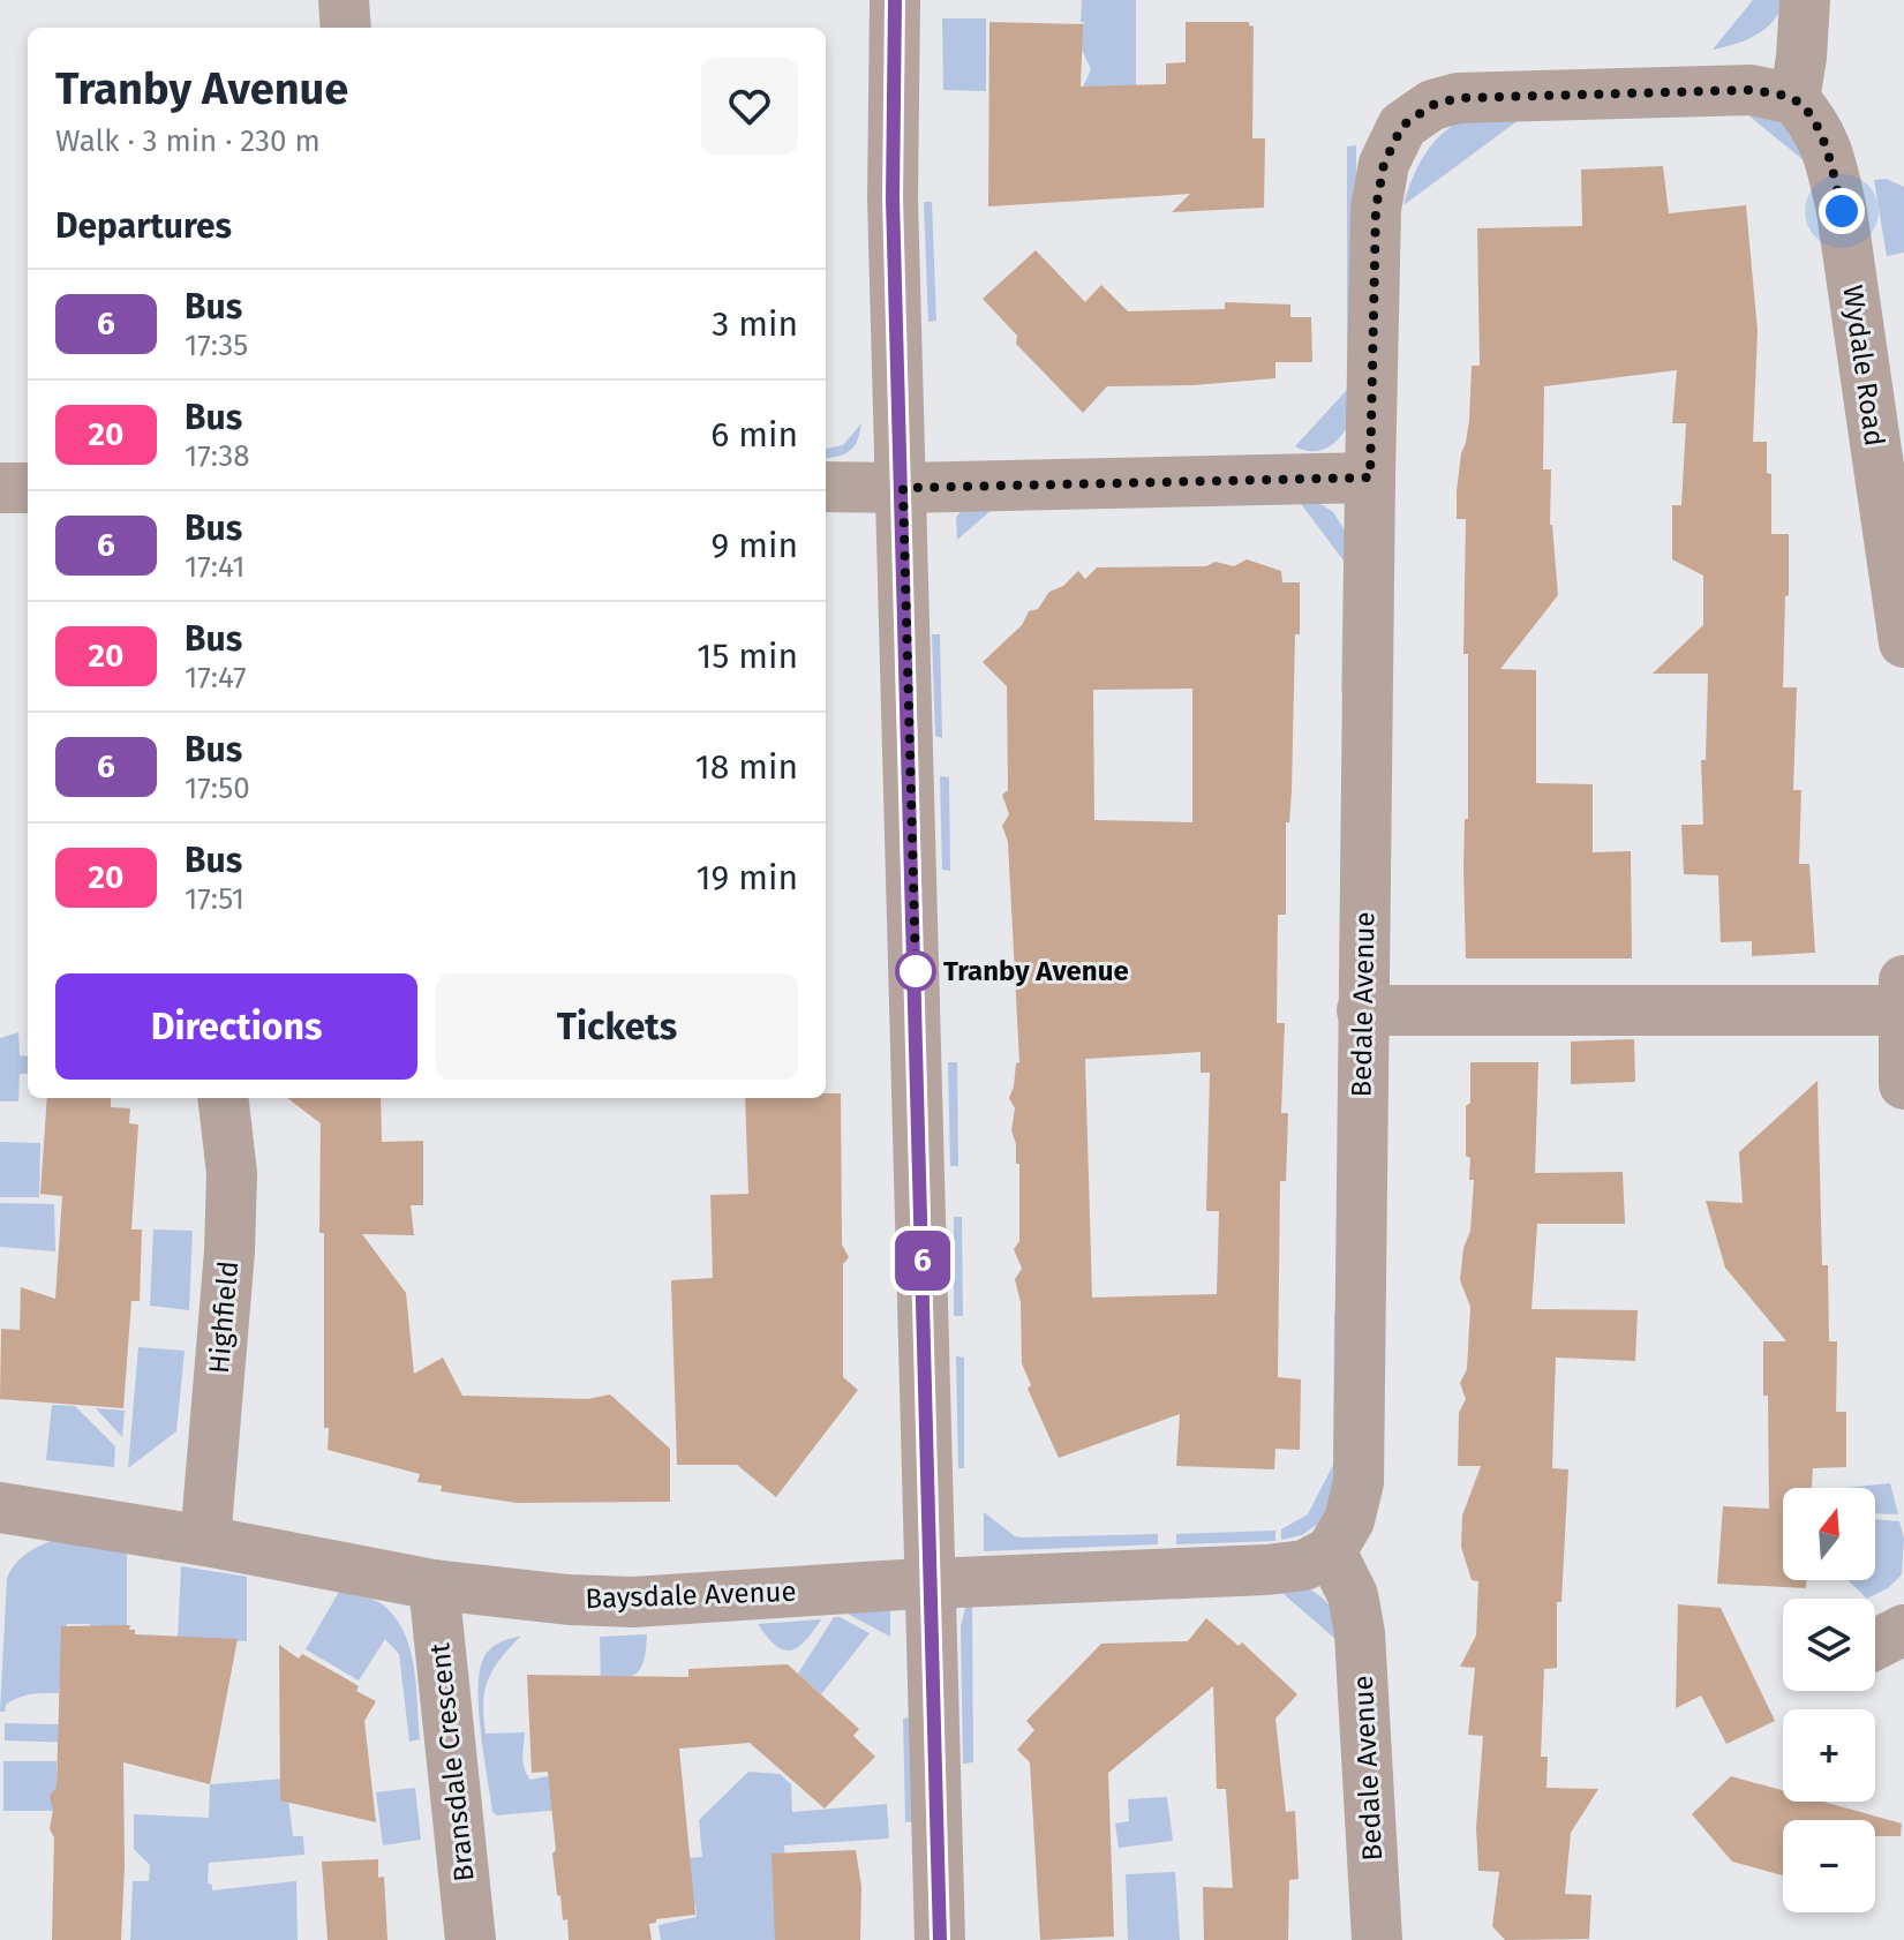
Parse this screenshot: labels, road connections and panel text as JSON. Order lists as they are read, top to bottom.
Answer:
{
  "streets": {
    "street": [
      "Wydale Road",
      "Bedale Avenue",
      "Highfield",
      "Baysdale Avenue",
      "Bransdale Crescent"
    ]
  },
  "crossings": [
    ["Wydale Road", "Bedale Avenue"],
    ["Bedale Avenue", "Baysdale Avenue"],
    ["Highfield", "Baysdale Avenue"],
    ["Baysdale Avenue", "Bransdale Crescent"]
  ],
  "places": ["Tranby Avenue"],
  "lines": ["bus line 6"],
  "north": "top",
  "page": {
    "on_map": "6",
    "heading": [
      ["Tranby Avenue", "Walk · 3 min · 230 m"],
      "Departures"
    ],
    "list": [
      {
        "mark": "6",
        "name": "Bus",
        "note": "17:35",
        "value": "3 min"
      },
      {
        "mark": "20",
        "name": "Bus",
        "note": "17:38",
        "value": "6 min"
      },
      {
        "mark": "6",
        "name": "Bus",
        "note": "17:41",
        "value": "9 min"
      },
      {
        "mark": "20",
        "name": "Bus",
        "note": "17:47",
        "value": "15 min"
      },
      {
        "mark": "6",
        "name": "Bus",
        "note": "17:50",
        "value": "18 min"
      },
      {
        "mark": "20",
        "name": "Bus",
        "note": "17:51",
        "value": "19 min"
      }
    ],
    "buttons": ["Directions", "Tickets"],
    "map_buttons": ["+", "−"]
  }
}
